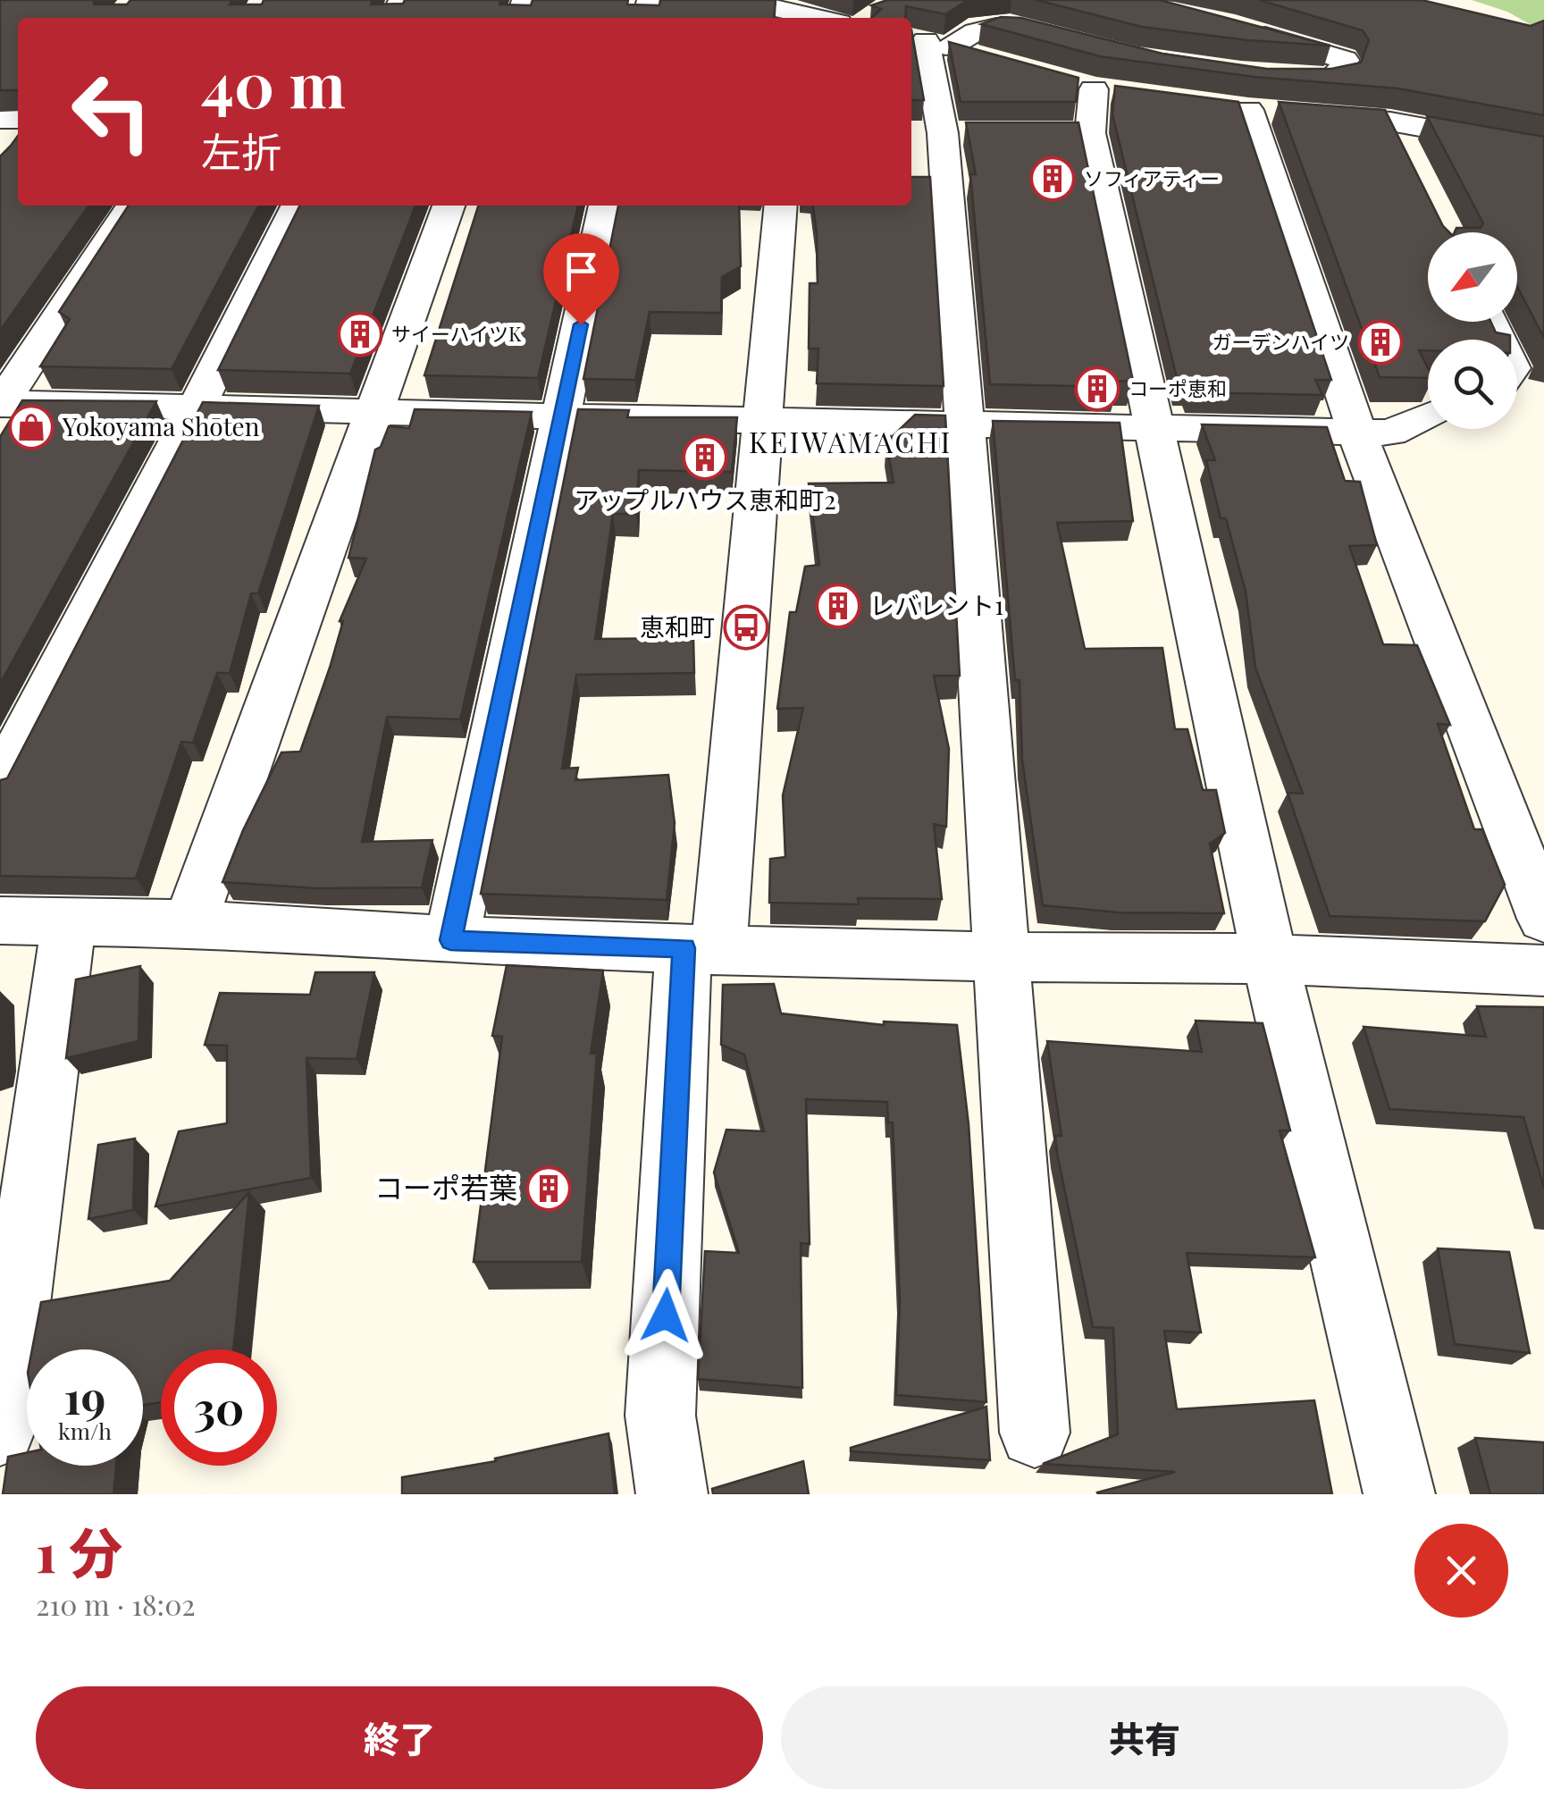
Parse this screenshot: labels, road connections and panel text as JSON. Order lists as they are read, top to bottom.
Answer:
{
  "districts": ["KEIWAMACHI"],
  "places": {
    "building": [
      "ソフィアティー",
      "サイーハイツK",
      "ガーデンハイツ",
      "コーポ恵和",
      "アップルハウス恵和町2",
      "レバレント1",
      "コーポ若葉"
    ],
    "shop": ["Yokoyama Shōten"],
    "bus stop": ["恵和町"]
  },
  "north": "bottom left",
  "page": {
    "turn": ["40 m", "左折"],
    "speed": "19 km/h",
    "limit": "30",
    "heading": ["1 分", "210 m · 18:02"],
    "buttons": ["終了", "共有"]
  }
}
